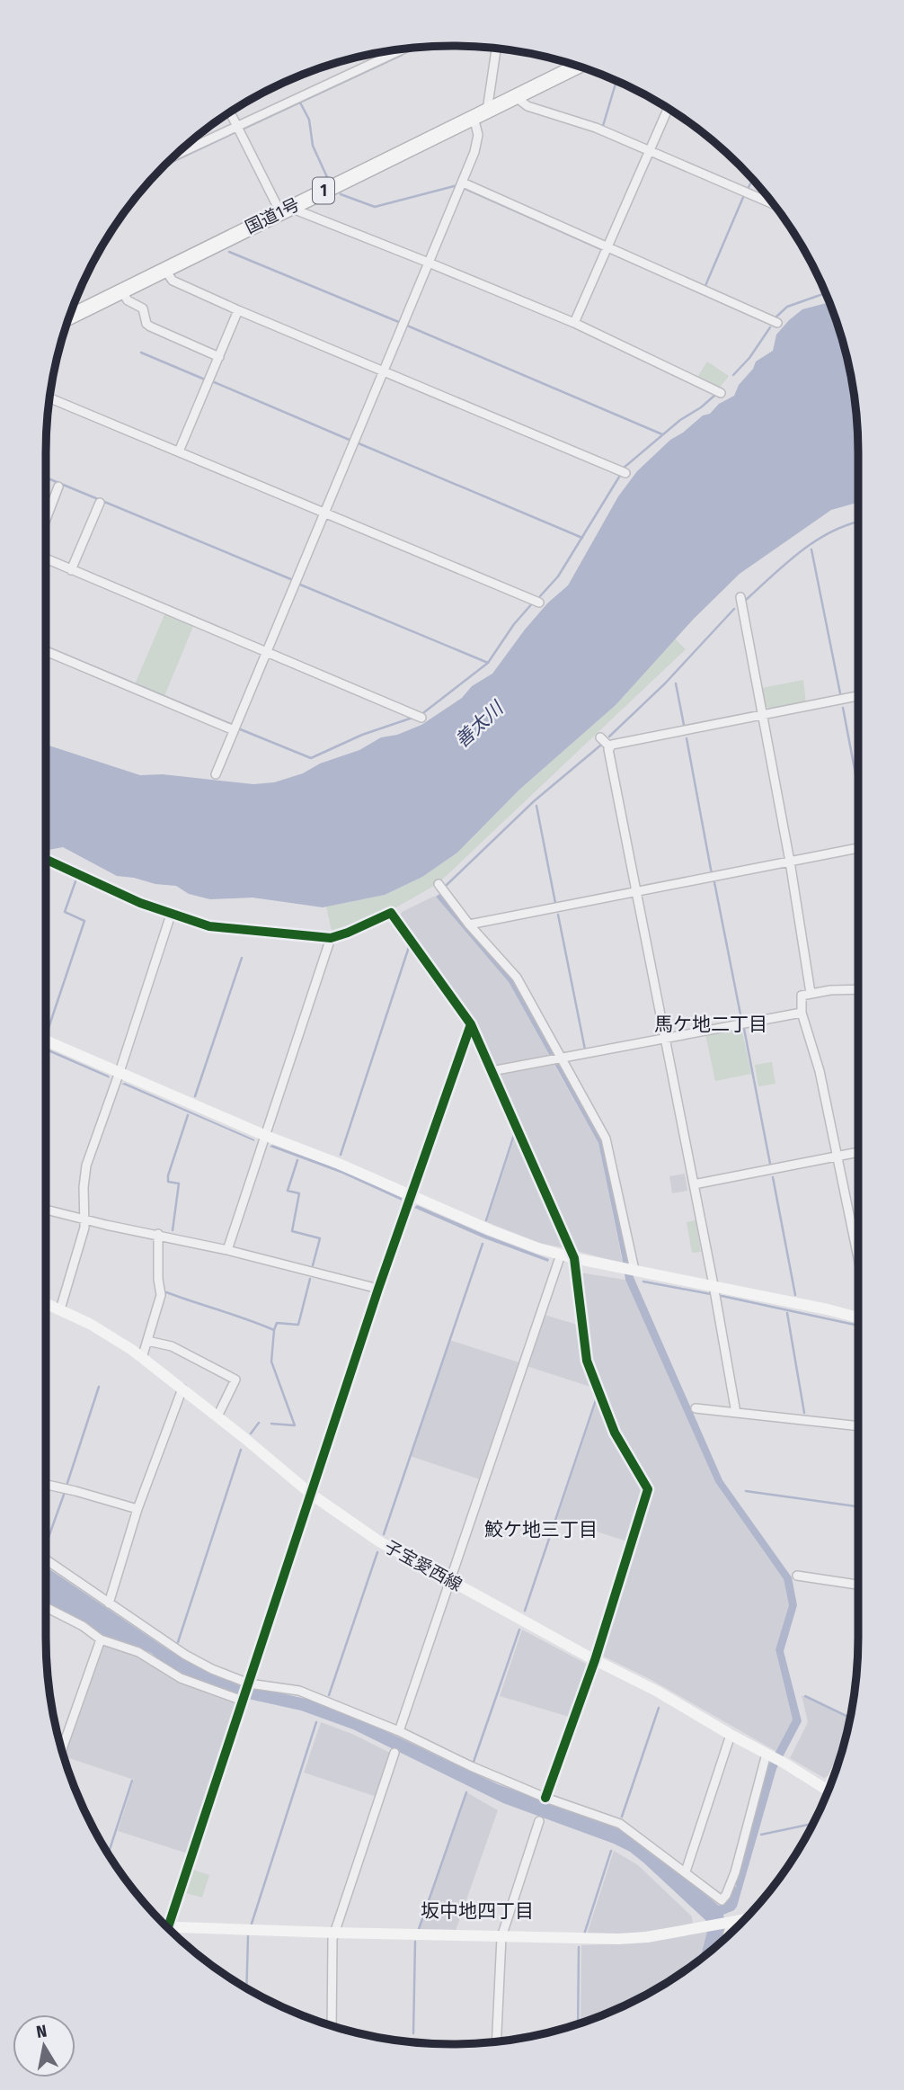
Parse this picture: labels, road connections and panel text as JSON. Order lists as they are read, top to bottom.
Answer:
{
  "streets": {
    "highway": ["1", "国道1号"],
    "street": ["子宝愛西線"]
  },
  "districts": ["馬ケ地二丁目", "鮫ケ地三丁目", "坂中地四丁目"],
  "water": ["善太川"],
  "north": "top"
}
